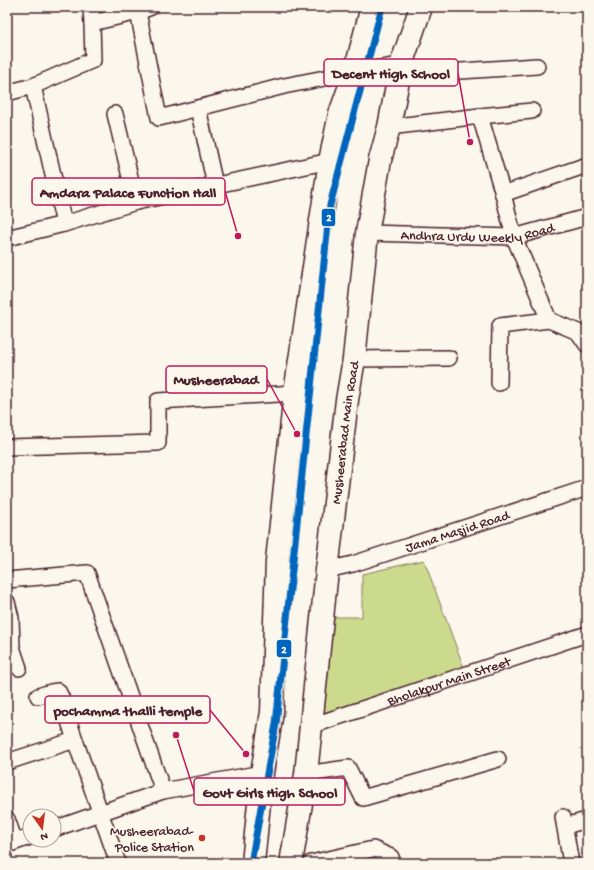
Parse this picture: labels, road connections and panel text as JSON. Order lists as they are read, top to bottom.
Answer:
{
  "streets": {
    "main road": ["Musheerabad Main Road"],
    "street": ["Andhra Urdu Weekly Road", "Jama Masjid Road", "Bholakpur Main Street"]
  },
  "crossings": [
    ["Andhra Urdu Weekly Road", "Musheerabad Main Road"],
    ["Musheerabad Main Road", "Jama Masjid Road"],
    ["Musheerabad Main Road", "Bholakpur Main Street"]
  ],
  "places": [
    "Decent High School",
    "Amdara Palace Function Hall",
    "Musheerabad",
    "Govt Girls High School",
    "pochamma thalli temple",
    "Musheerabad- Police Station"
  ],
  "lines": ["transit line 2"],
  "north": "bottom"
}
